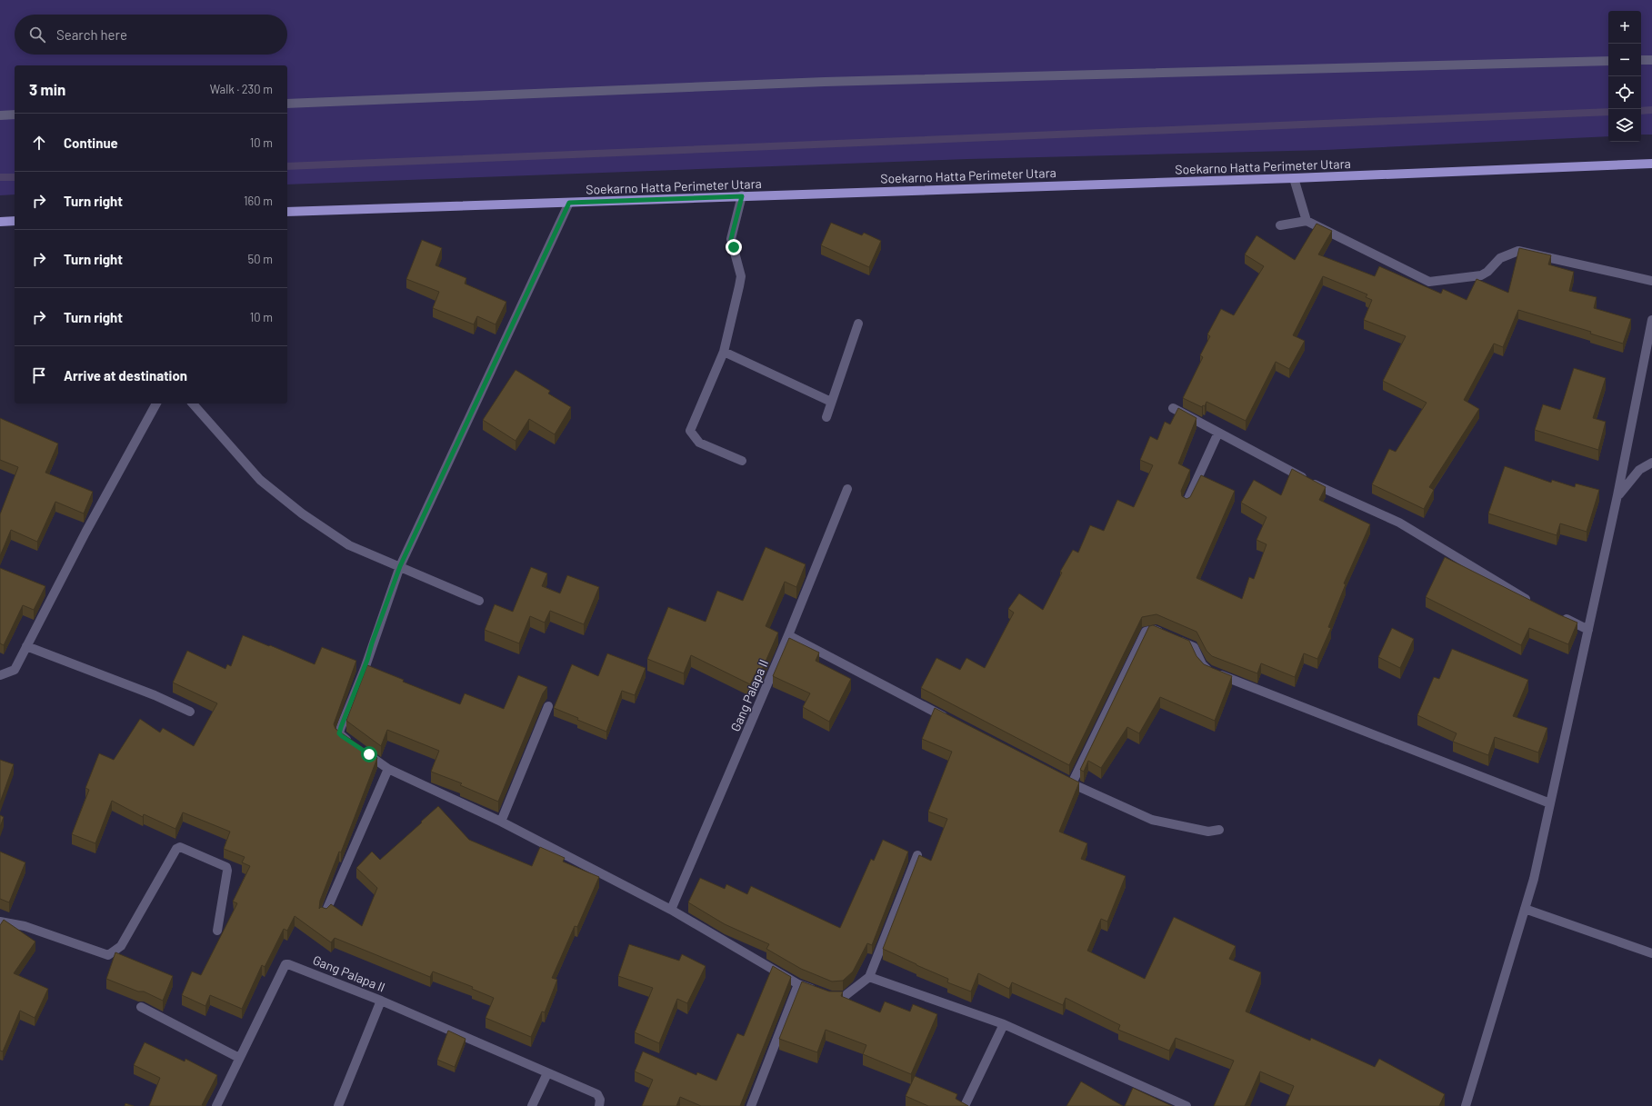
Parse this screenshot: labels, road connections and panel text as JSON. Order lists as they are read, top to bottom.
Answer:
{
  "streets": {
    "main road": ["Soekarno Hatta Perimeter Utara"],
    "street": ["Gang Palapa II"]
  },
  "page": {
    "map_buttons": ["+", "−"],
    "search": "Search here",
    "heading": ["3 min", "Walk · 230 m"],
    "list": [
      ["Continue", "10 m"],
      ["Turn right", "160 m"],
      ["Turn right", "50 m"],
      ["Turn right", "10 m"],
      "Arrive at destination"
    ]
  }
}
